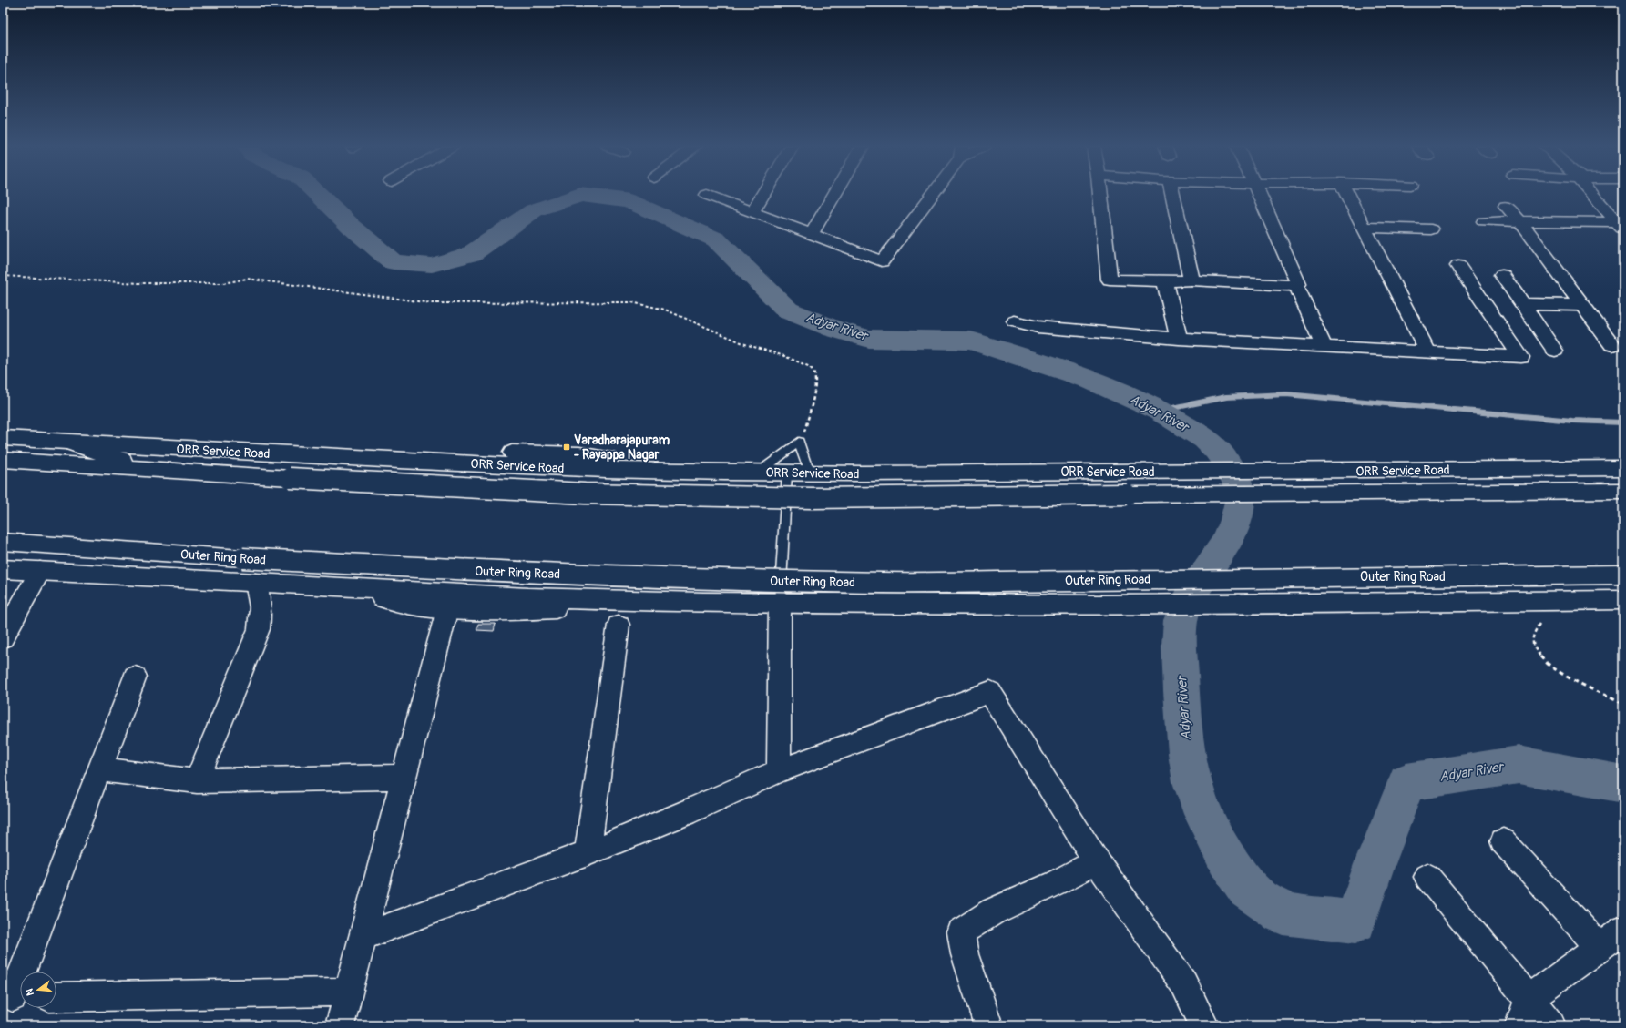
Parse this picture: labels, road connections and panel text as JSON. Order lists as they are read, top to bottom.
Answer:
{
  "streets": {
    "main road": ["ORR Service Road", "Outer Ring Road"]
  },
  "water": ["Adyar River"],
  "places": {
    "transit": ["Varadharajapuram - Rayappa Nagar"]
  },
  "north": "left"
}
